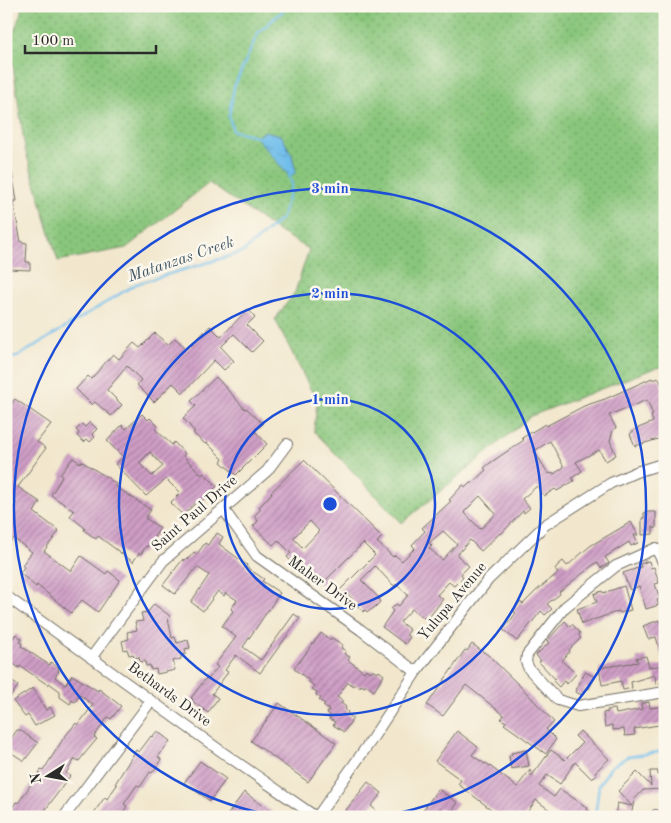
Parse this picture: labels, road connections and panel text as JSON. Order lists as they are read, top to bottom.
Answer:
{
  "streets": {
    "street": [
      "Saint Paul Drive",
      "Maher Drive",
      "Yulupa Avenue",
      "Bethards Drive"
    ]
  },
  "crossings": [
    ["Saint Paul Drive", "Maher Drive"],
    ["Saint Paul Drive", "Bethards Drive"],
    ["Maher Drive", "Yulupa Avenue"],
    ["Yulupa Avenue", "Bethards Drive"]
  ],
  "water": ["Matanzas Creek"],
  "scale_bar": "100 m",
  "north": "left",
  "rings": ["3 min", "2 min", "1 min"]
}
